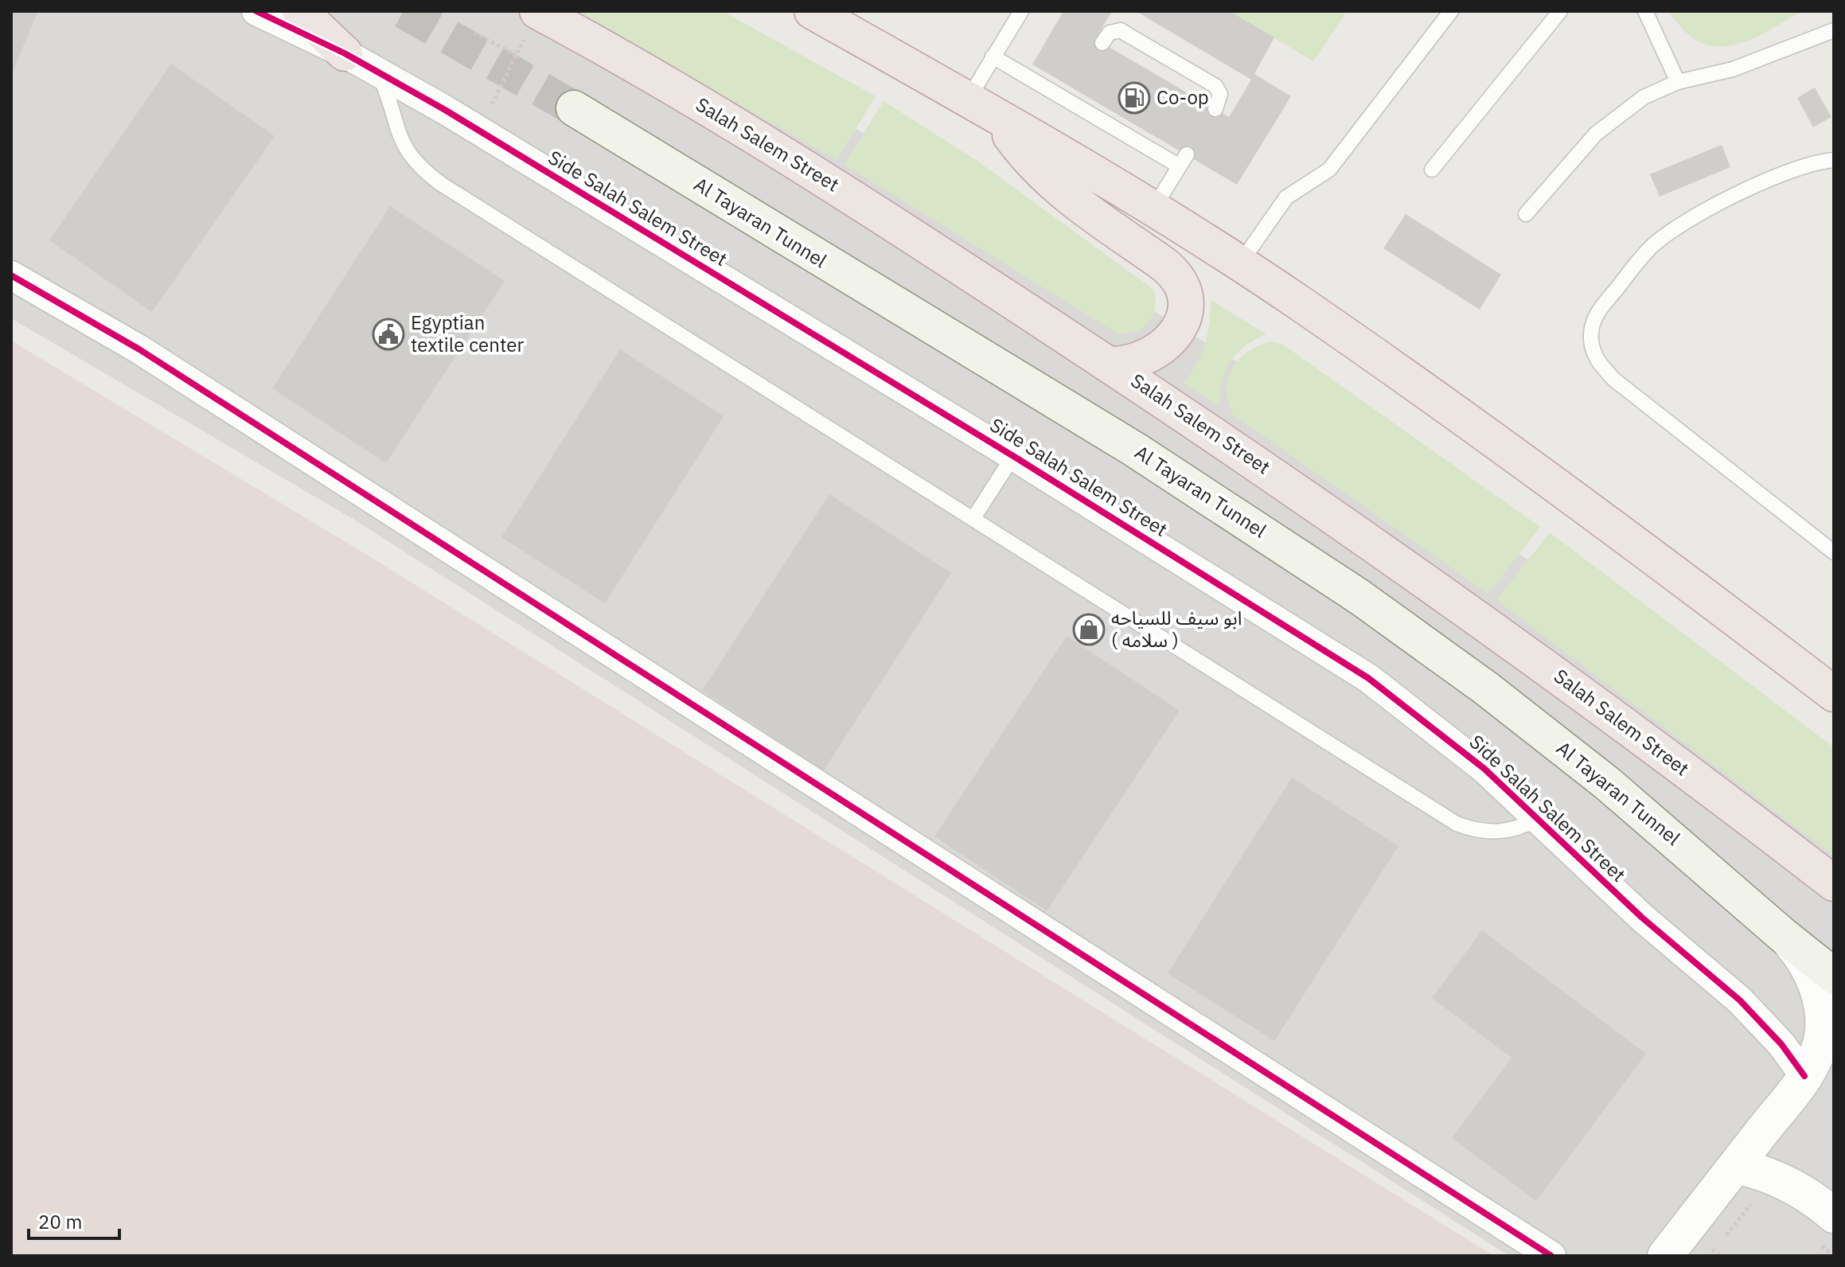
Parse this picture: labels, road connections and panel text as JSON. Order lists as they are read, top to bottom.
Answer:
{
  "streets": {
    "highway": ["Salah Salem Street"],
    "main road": ["Al Tayaran Tunnel"],
    "street": ["Side Salah Salem Street"]
  },
  "places": {
    "fuel station": ["Co-op"],
    "public building": ["Egyptian textile center"],
    "shop": ["ابو سيف للسياحه ( سلامه )"]
  },
  "scale_bar": "20 m"
}
